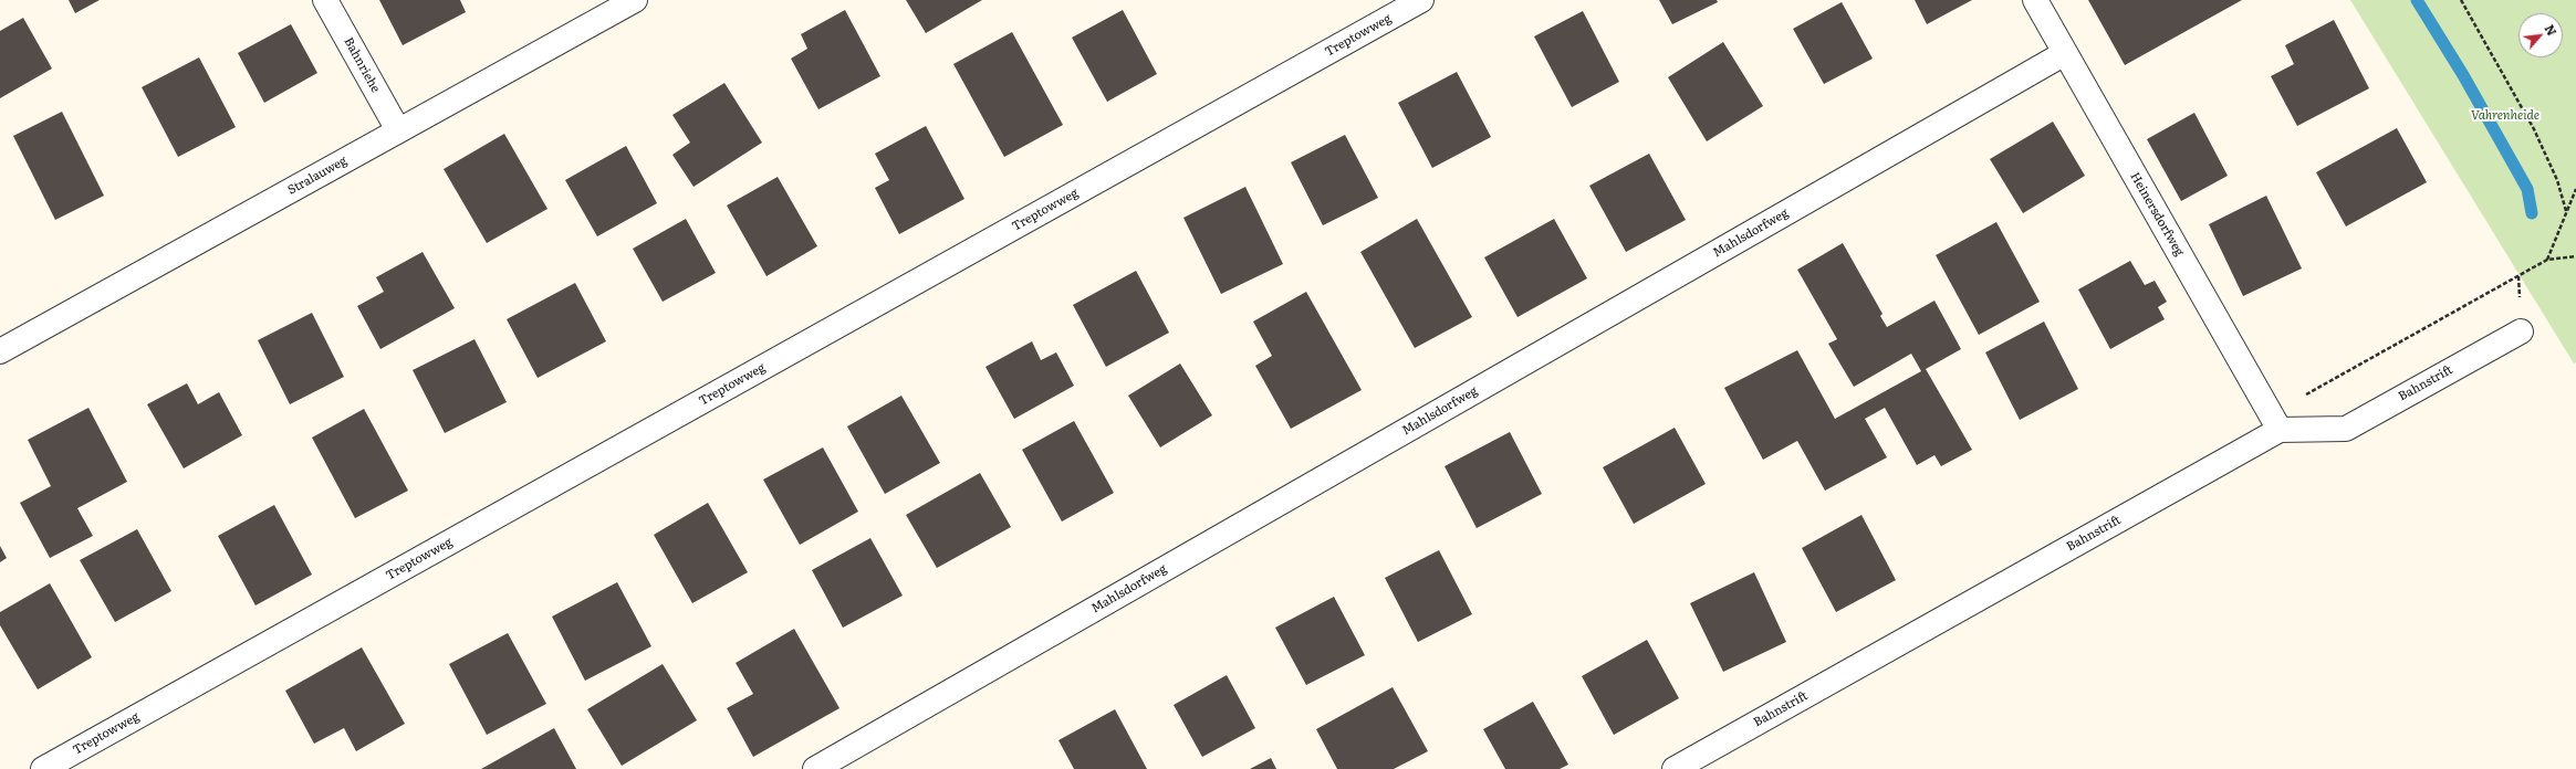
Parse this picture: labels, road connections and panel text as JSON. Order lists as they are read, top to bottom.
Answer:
{
  "streets": {
    "street": [
      "Treptowweg",
      "Bahnriehe",
      "Stralauweg",
      "Heinersdorfweg",
      "Mahlsdorfweg",
      "Bahnstrift"
    ]
  },
  "crossings": [
    ["Bahnriehe", "Stralauweg"],
    ["Heinersdorfweg", "Mahlsdorfweg"],
    ["Heinersdorfweg", "Bahnstrift"]
  ],
  "parks": ["Vahrenheide"],
  "north": "top right"
}
